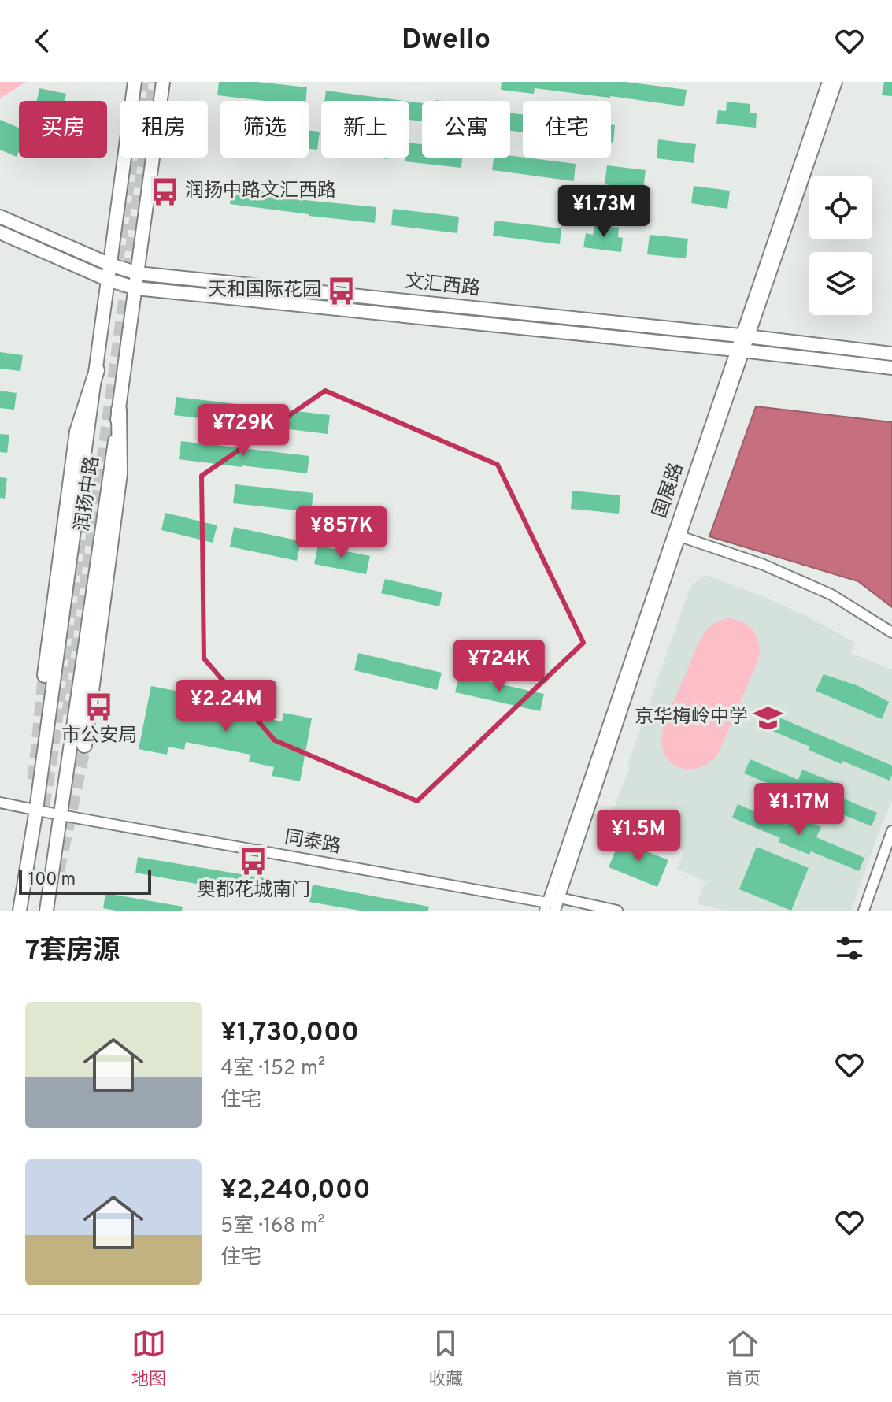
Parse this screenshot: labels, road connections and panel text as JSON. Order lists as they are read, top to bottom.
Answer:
{
  "streets": {
    "main road": ["文汇西路", "润扬中路"],
    "street": ["国展路", "同泰路"]
  },
  "crossings": [
    ["文汇西路", "国展路"],
    ["文汇西路", "润扬中路"],
    ["国展路", "同泰路"],
    ["润扬中路", "同泰路"]
  ],
  "places": {
    "bus stop": [
      "润扬中路文汇西路",
      "天和国际花园",
      "市公安局",
      "奥都花城南门"
    ],
    "school or university": ["京华梅岭中学"]
  },
  "scale_bar": "100 m",
  "page": {
    "header": "Dwello",
    "chip": [
      "买房",
      "租房",
      "筛选",
      "新上",
      "公寓",
      "住宅"
    ],
    "price": [
      "¥1.73M",
      "¥729K",
      "¥857K",
      "¥724K",
      "¥2.24M",
      "¥1.17M",
      "¥1.5M"
    ],
    "scale": "100 m",
    "heading": "7套房源",
    "list": [
      {
        "name": "¥1,730,000",
        "note": "4室 · 152 m² · 住宅"
      },
      {
        "name": "¥2,240,000",
        "note": "5室 · 168 m² · 住宅"
      }
    ],
    "tabs": ["地图", "收藏", "首页"]
  }
}
